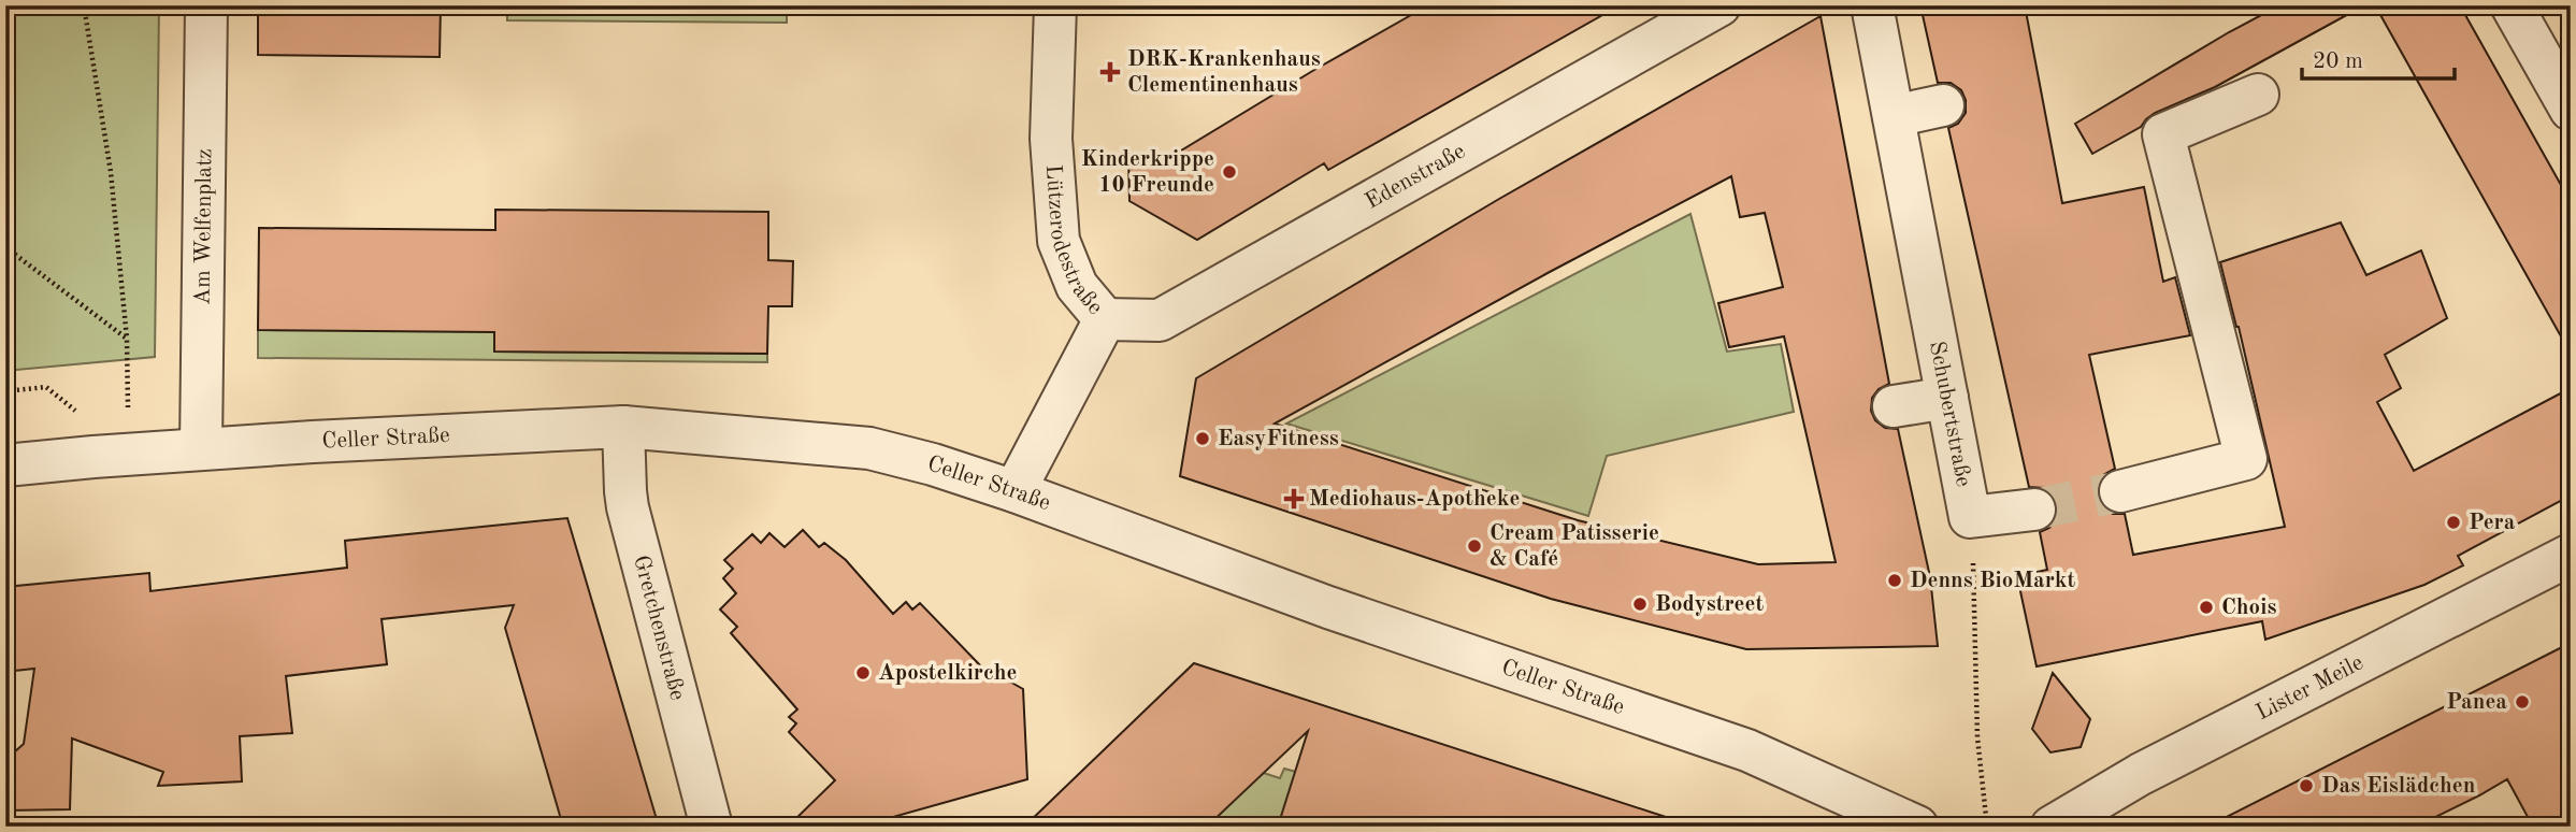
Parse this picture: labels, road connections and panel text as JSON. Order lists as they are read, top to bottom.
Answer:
{
  "streets": {
    "street": [
      "Edenstraße",
      "Am Welfenplatz",
      "Lützerodestraße",
      "Schubertstraße",
      "Celler Straße",
      "Gretchenstraße",
      "Lister Meile"
    ]
  },
  "crossings": [
    ["Edenstraße", "Lützerodestraße"],
    ["Am Welfenplatz", "Celler Straße"],
    ["Lützerodestraße", "Celler Straße"],
    ["Celler Straße", "Gretchenstraße"]
  ],
  "places": {
    "health": ["DRK-Krankenhaus Clementinenhaus", "Mediohaus-Apotheke"],
    "other": [
      "Kinderkrippe 10 Freunde",
      "EasyFitness",
      "Pera",
      "Cream Patisserie & Café",
      "Denns BioMarkt",
      "Bodystreet",
      "Chois",
      "Apostelkirche",
      "Panea",
      "Das Eislädchen"
    ]
  },
  "scale_bar": "20 m"
}
